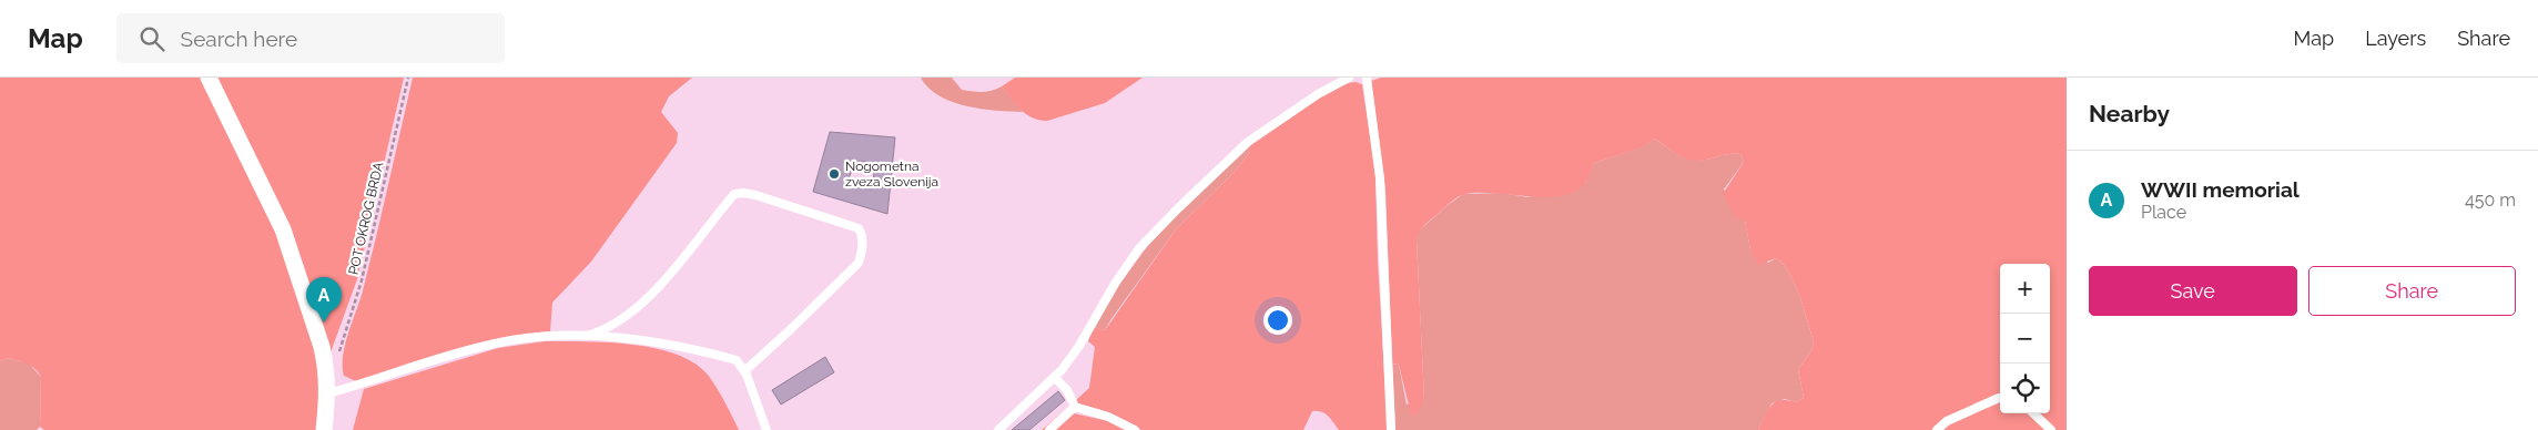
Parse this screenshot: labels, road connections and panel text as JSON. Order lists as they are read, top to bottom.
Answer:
{
  "streets": {
    "path": ["POT OKROG BRDA"]
  },
  "places": ["Nogometna zveza Slovenija"],
  "page": {
    "header": "Map",
    "search": "Search here",
    "nav": ["Map", "Layers", "Share"],
    "heading": "Nearby",
    "list": [
      {
        "mark": "A",
        "name": "WWII memorial",
        "note": "Place",
        "value": "450 m"
      }
    ],
    "buttons": ["Save", "Share"],
    "map_buttons": ["+", "−"],
    "pins": "A"
  }
}
